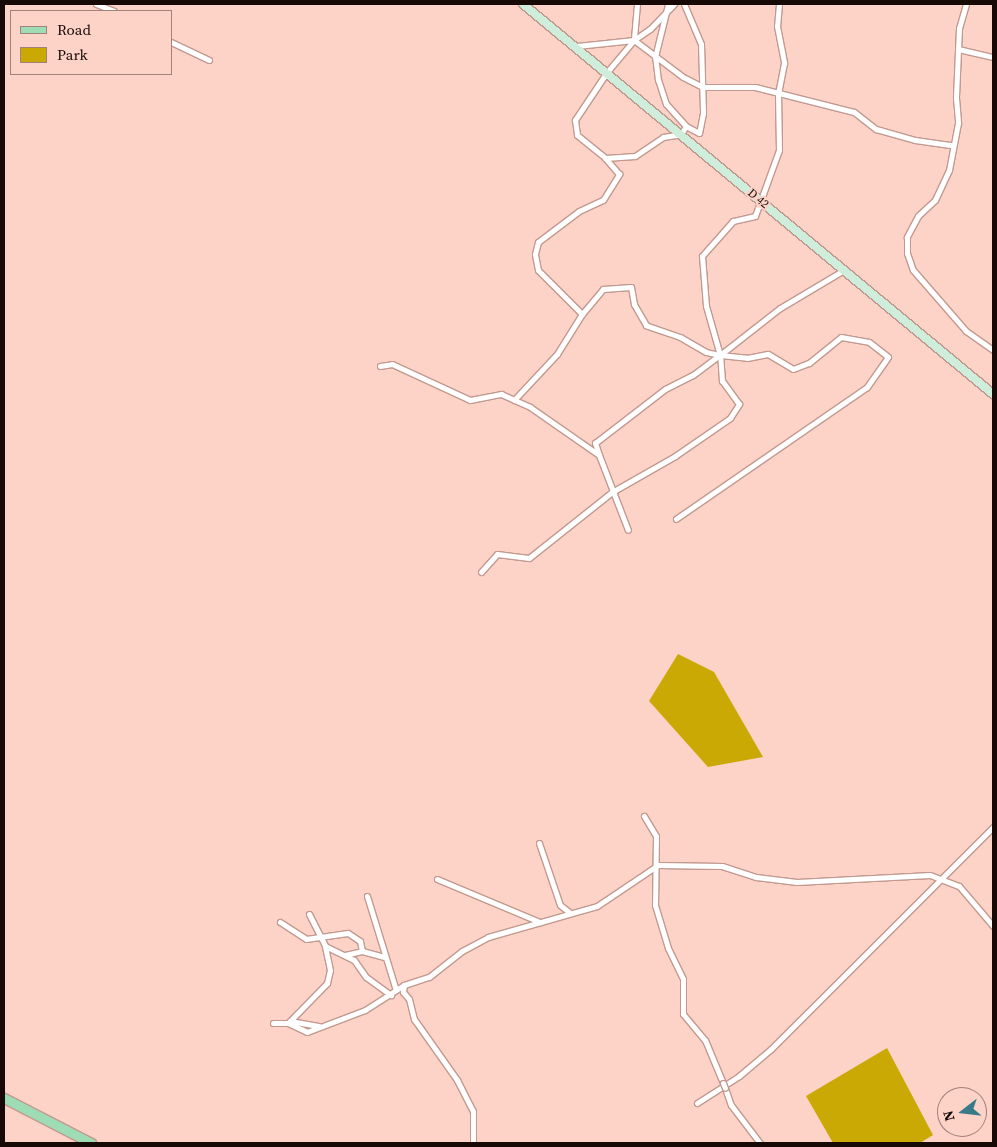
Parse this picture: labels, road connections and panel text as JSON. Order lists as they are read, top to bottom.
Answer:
{
  "streets": {
    "street": ["D 42"]
  },
  "legend": ["Road", "Park"],
  "north": "left"
}
